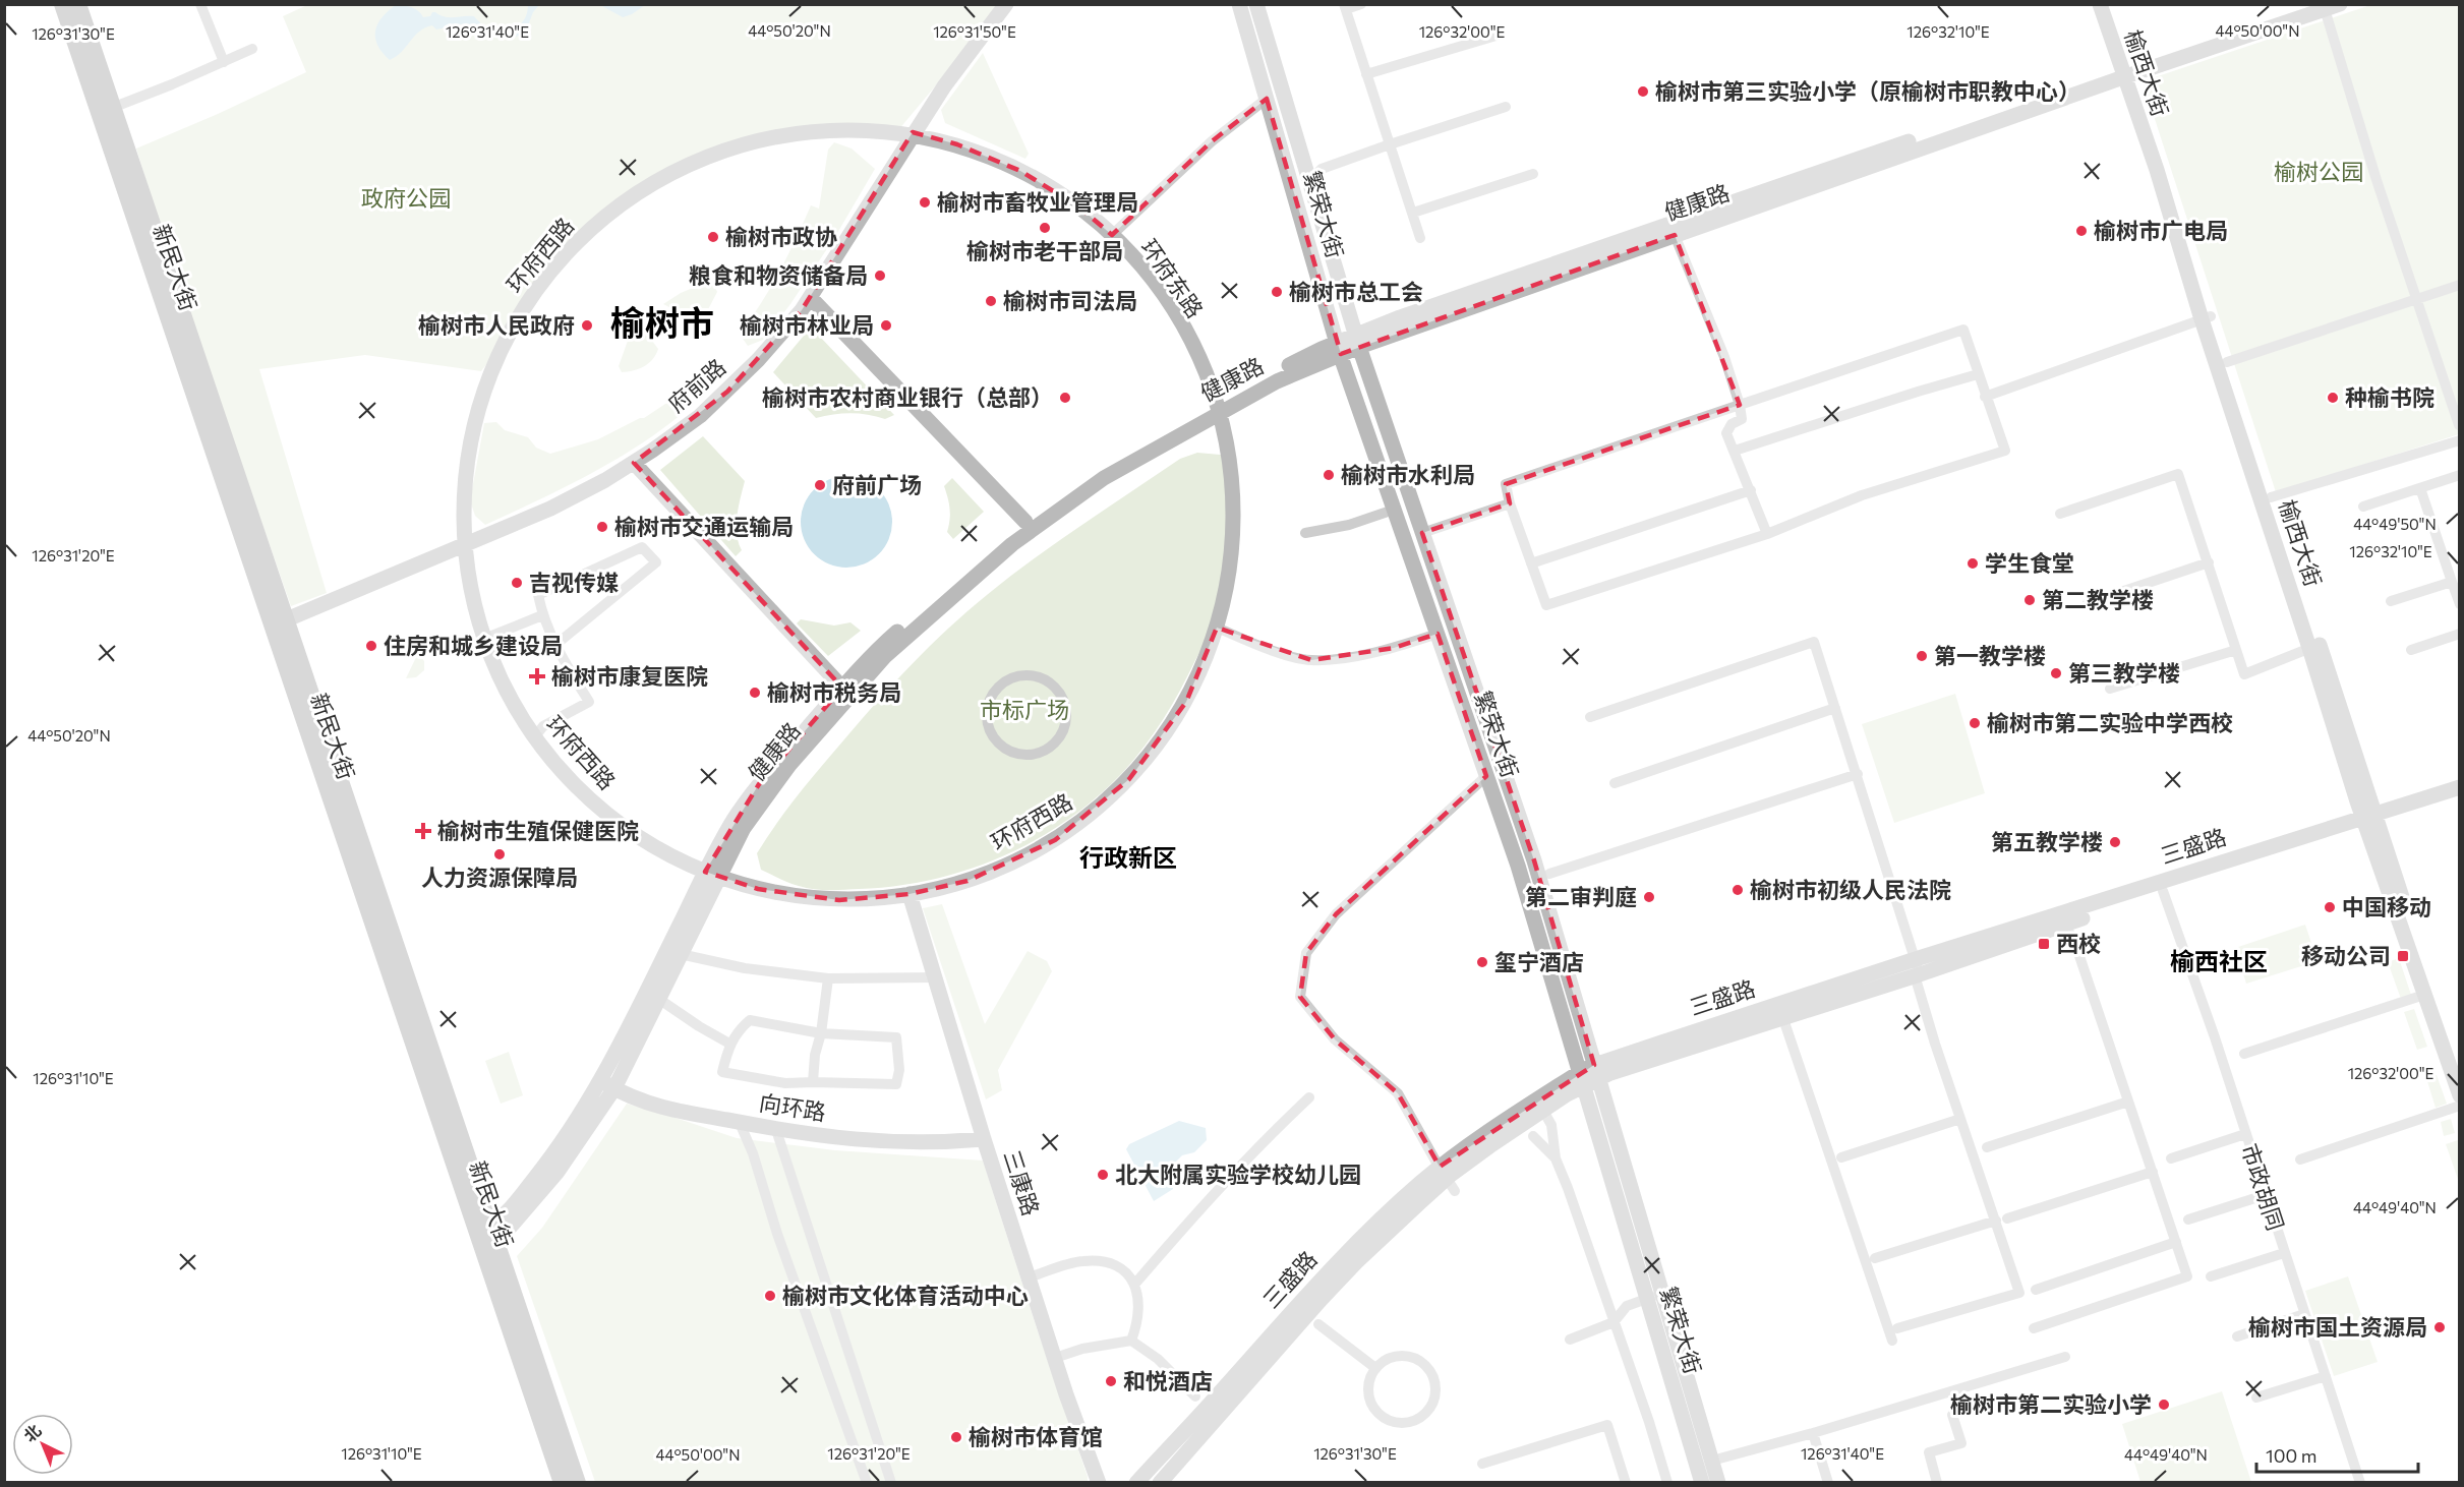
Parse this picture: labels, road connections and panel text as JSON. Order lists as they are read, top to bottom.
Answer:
{
  "streets": {
    "main road": [
      "榆西大街",
      "健康路",
      "繁荣大街",
      "环府西路",
      "新民大街",
      "环府东路",
      "府前路",
      "三盛路",
      "向环路",
      "三康路"
    ],
    "street": ["市政胡同"]
  },
  "crossings": [
    ["榆西大街", "健康路"],
    ["榆西大街", "三盛路"],
    ["健康路", "繁荣大街"],
    ["健康路", "环府西路"],
    ["健康路", "新民大街"],
    ["健康路", "环府东路"],
    ["健康路", "向环路"],
    ["繁荣大街", "三盛路"],
    ["环府西路", "环府东路"],
    ["环府西路", "府前路"],
    ["环府西路", "三康路"],
    ["新民大街", "府前路"],
    ["环府东路", "府前路"],
    ["三盛路", "市政胡同"],
    ["向环路", "三康路"]
  ],
  "districts": ["榆树市", "行政新区", "榆西社区"],
  "parks": ["榆树公园", "政府公园", "市标广场"],
  "places": {
    "other": [
      "榆树市第三实验小学（原榆树市职教中心）",
      "榆树市畜牧业管理局",
      "榆树市老干部局",
      "榆树市广电局",
      "榆树市政协",
      "粮食和物资储备局",
      "榆树市总工会",
      "榆树市司法局",
      "榆树市人民政府",
      "榆树市林业局",
      "榆树市农村商业银行（总部）",
      "种榆书院",
      "榆树市水利局",
      "府前广场",
      "榆树市交通运输局",
      "学生食堂",
      "吉视传媒",
      "第二教学楼",
      "住房和城乡建设局",
      "第一教学楼",
      "第三教学楼",
      "榆树市税务局",
      "榆树市第二实验中学西校",
      "第五教学楼",
      "人力资源保障局",
      "榆树市初级人民法院",
      "第二审判庭",
      "中国移动",
      "玺宁酒店",
      "北大附属实验学校幼儿园",
      "榆树市文化体育活动中心",
      "榆树市国土资源局",
      "和悦酒店",
      "榆树市第二实验小学",
      "榆树市体育馆"
    ],
    "health": ["榆树市康复医院", "榆树市生殖保健医院"],
    "transit": ["西校", "移动公司"]
  },
  "scale_bar": "100 m",
  "north": "top left",
  "coordinates": [
    "44°50'20\"N",
    "44°50'00\"N",
    "126°31'40\"E",
    "126°31'50\"E",
    "126°32'00\"E",
    "126°32'10\"E",
    "126°31'30\"E",
    "44°49'50\"N",
    "126°31'20\"E",
    "126°31'10\"E",
    "44°49'40\"N"
  ]
}
